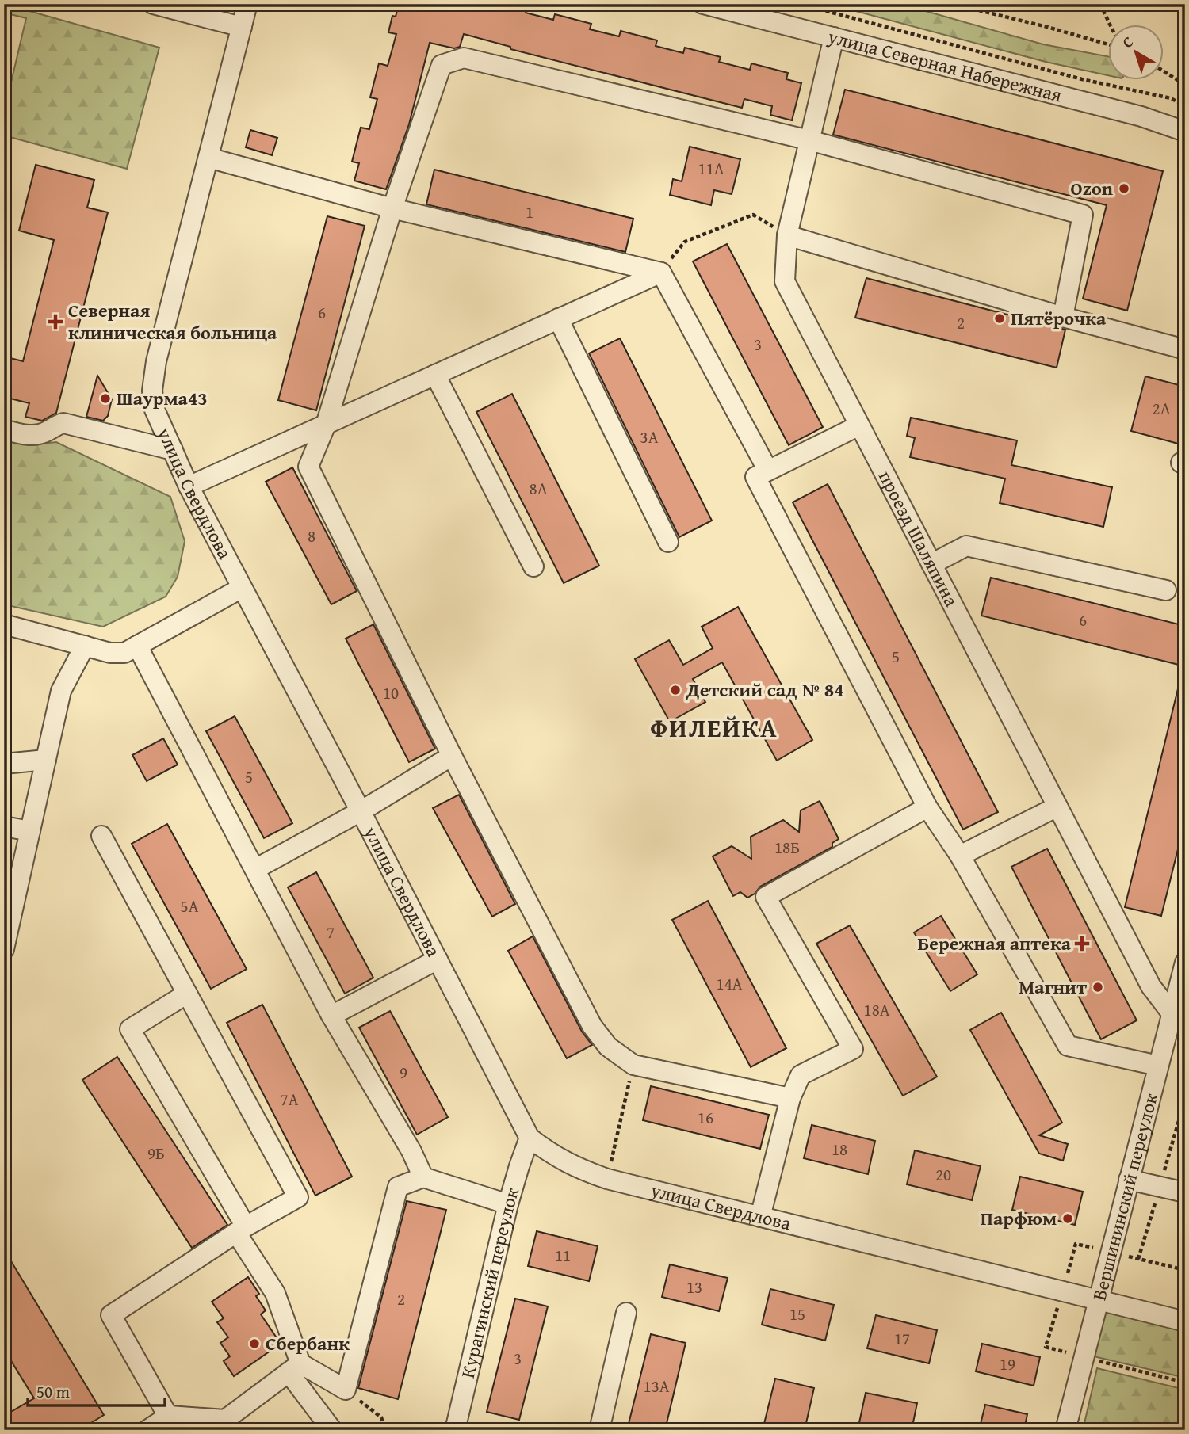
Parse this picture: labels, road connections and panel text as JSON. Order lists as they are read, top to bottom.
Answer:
{
  "streets": {
    "street": [
      "улица Северная Набережная",
      "улица Свердлова",
      "проезд Шаляпина",
      "Вершининский переулок",
      "Курагинский переулок"
    ]
  },
  "crossings": [
    ["улица Северная Набережная", "проезд Шаляпина"],
    ["улица Свердлова", "Вершининский переулок"],
    ["улица Свердлова", "Курагинский переулок"],
    ["проезд Шаляпина", "Вершининский переулок"]
  ],
  "districts": ["ФИЛЕЙКА"],
  "places": {
    "other": [
      "Ozon",
      "Пятёрочка",
      "Шаурма43",
      "Детский сад № 84",
      "Магнит",
      "Парфюм",
      "Сбербанк"
    ],
    "health": ["Северная клиническая больница", "Бережная аптека"]
  },
  "house_numbers": [
    "11А",
    "1",
    "6",
    "2",
    "3",
    "2А",
    "3А",
    "8А",
    "8",
    "6",
    "5",
    "10",
    "5",
    "18Б",
    "5А",
    "7",
    "14А",
    "18А",
    "9",
    "7А",
    "16",
    "18",
    "9Б",
    "20",
    "11",
    "13",
    "2",
    "15",
    "17",
    "3",
    "19",
    "13А"
  ],
  "scale_bar": "50 m",
  "north": "top left"
}
